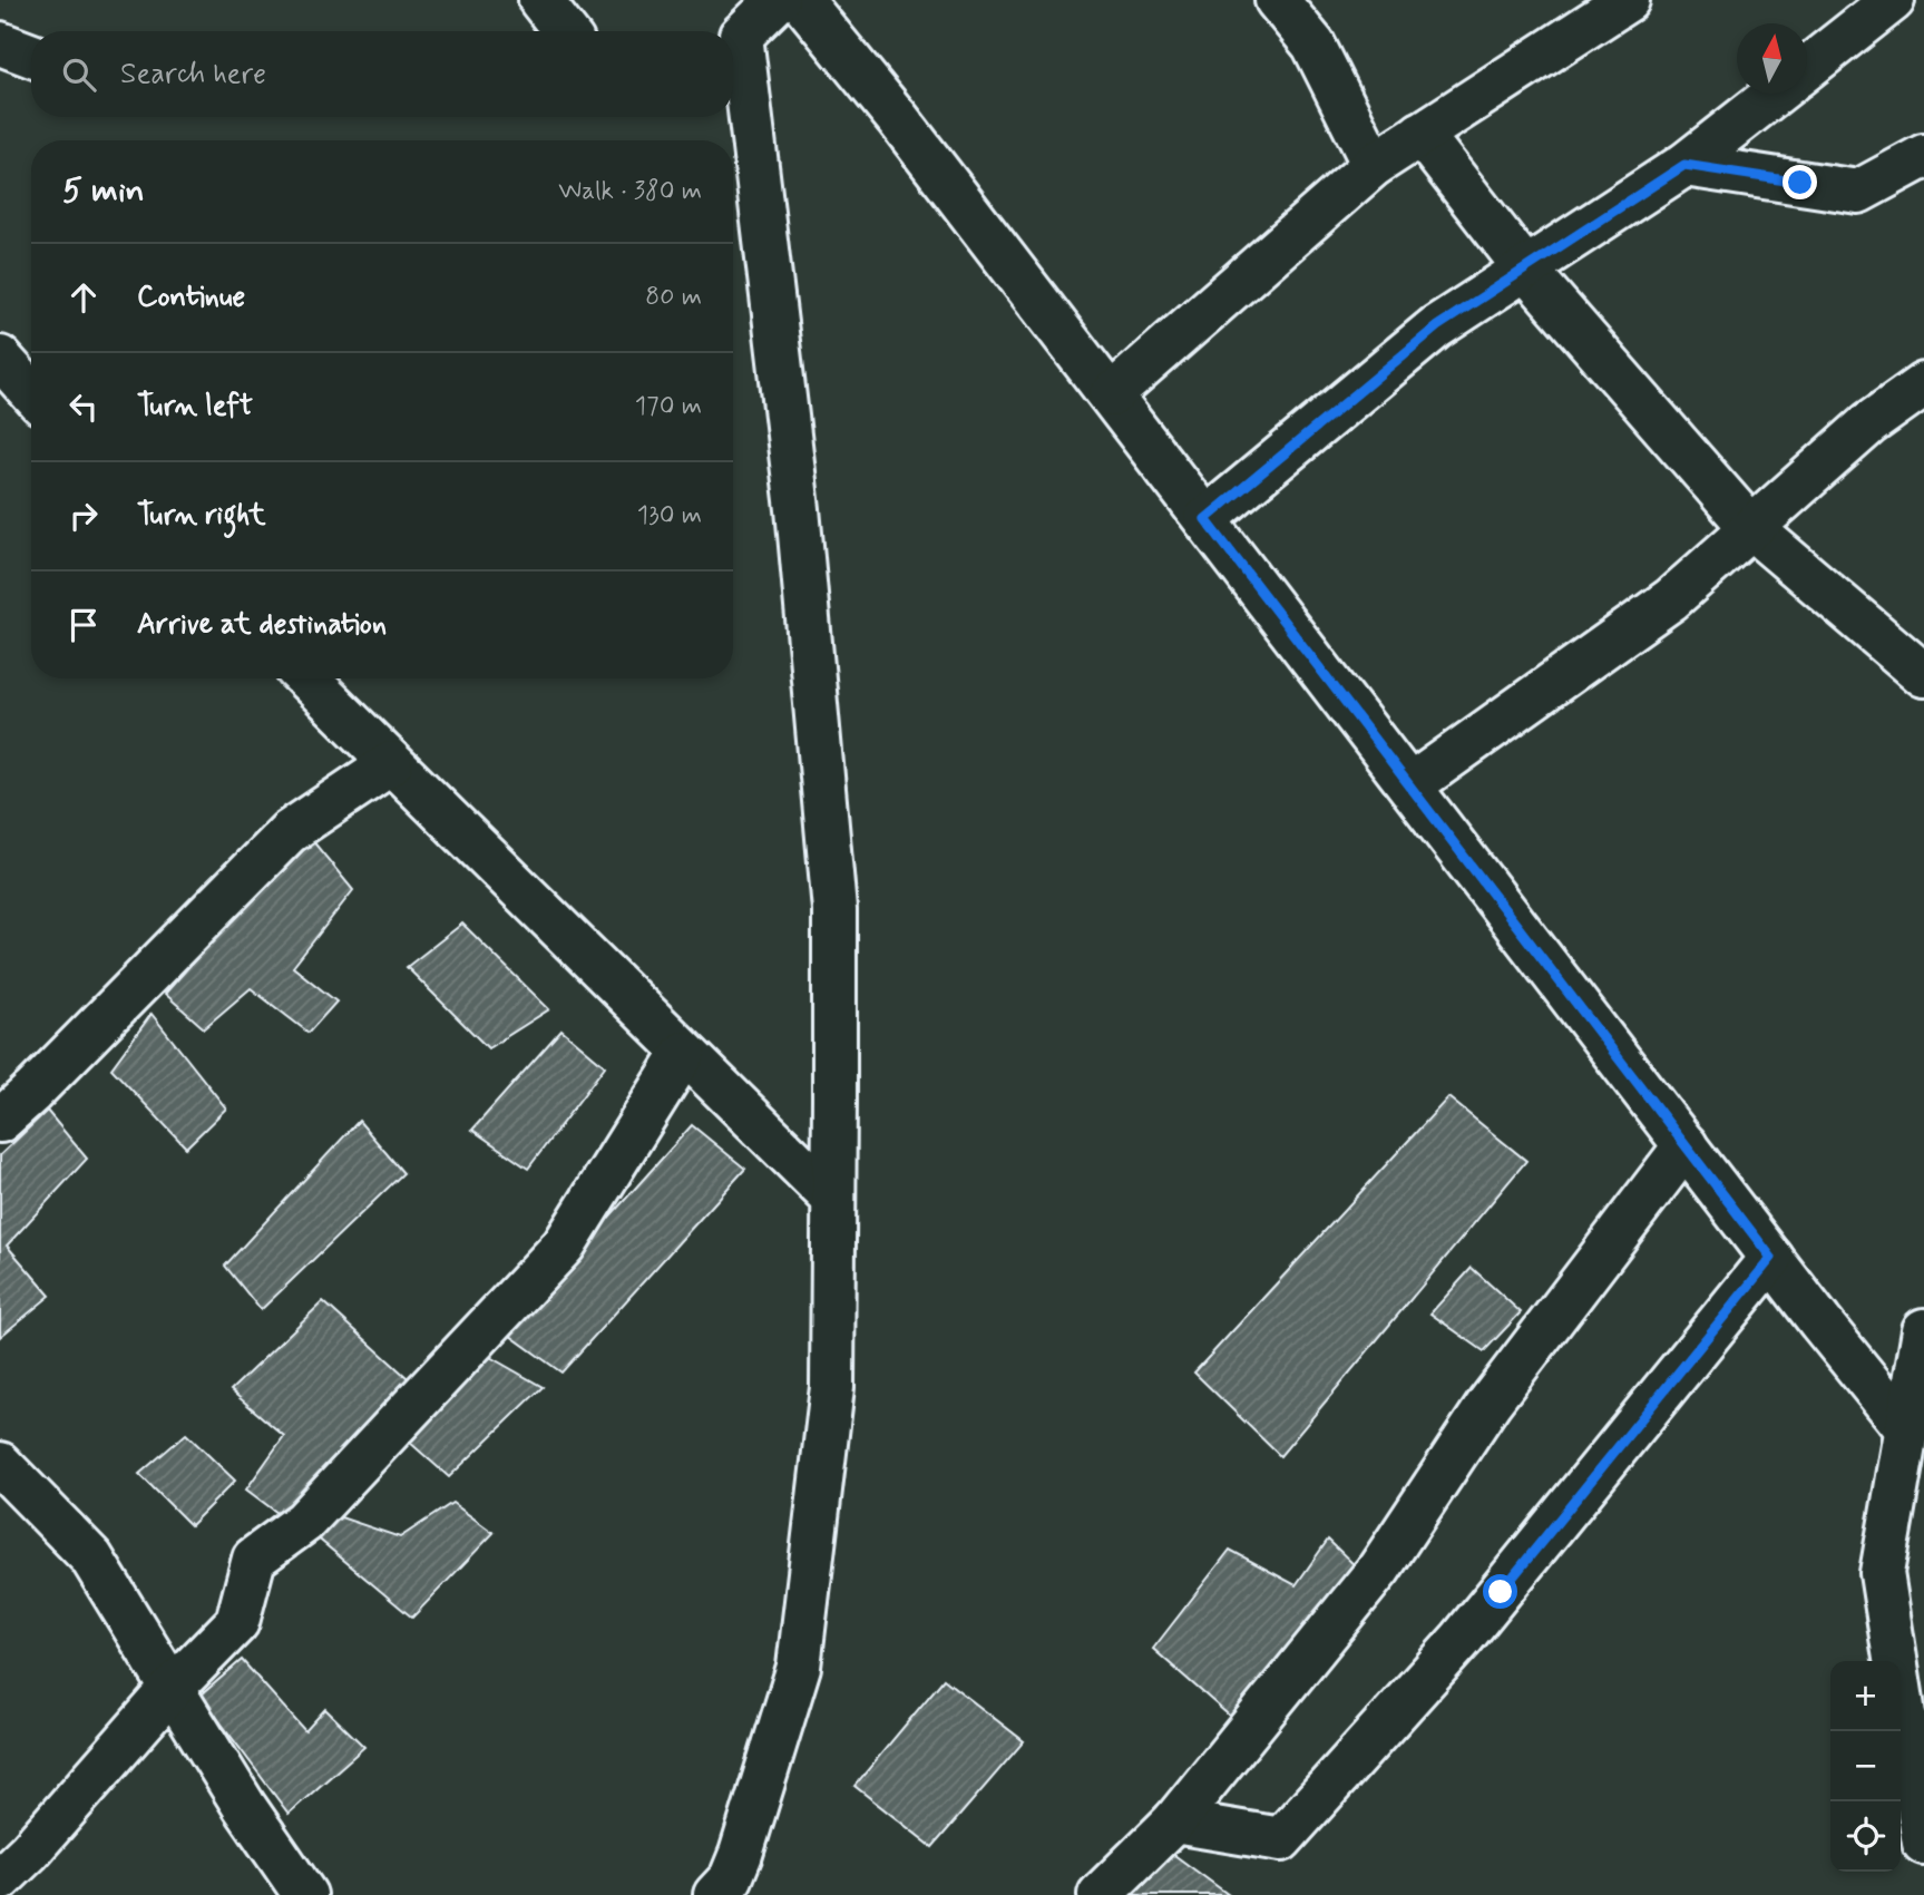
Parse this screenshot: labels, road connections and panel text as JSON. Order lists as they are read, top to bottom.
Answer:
{
  "north": "top",
  "page": {
    "search": "Search here",
    "heading": ["5 min", "Walk · 380 m"],
    "list": [
      ["Continue", "80 m"],
      ["Turn left", "170 m"],
      ["Turn right", "130 m"],
      "Arrive at destination"
    ],
    "map_buttons": ["+", "−"]
  }
}
